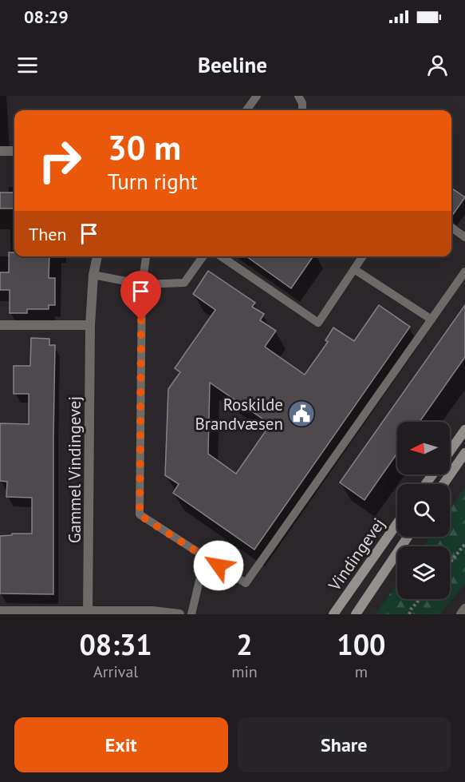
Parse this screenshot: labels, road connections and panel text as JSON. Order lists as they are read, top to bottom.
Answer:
{
  "streets": {
    "main road": ["Vindingevej"],
    "street": ["Gammel Vindingevej"]
  },
  "places": {
    "public building": ["Roskilde Brandvæsen"]
  },
  "north": "left",
  "page": {
    "status": "08:29",
    "header": "Beeline",
    "turn": ["30 m", "Turn right"],
    "then": "Then",
    "eta": [
      "08:31",
      "Arrival",
      "2",
      "min",
      "100",
      "m"
    ],
    "buttons": ["Exit", "Share"]
  }
}
